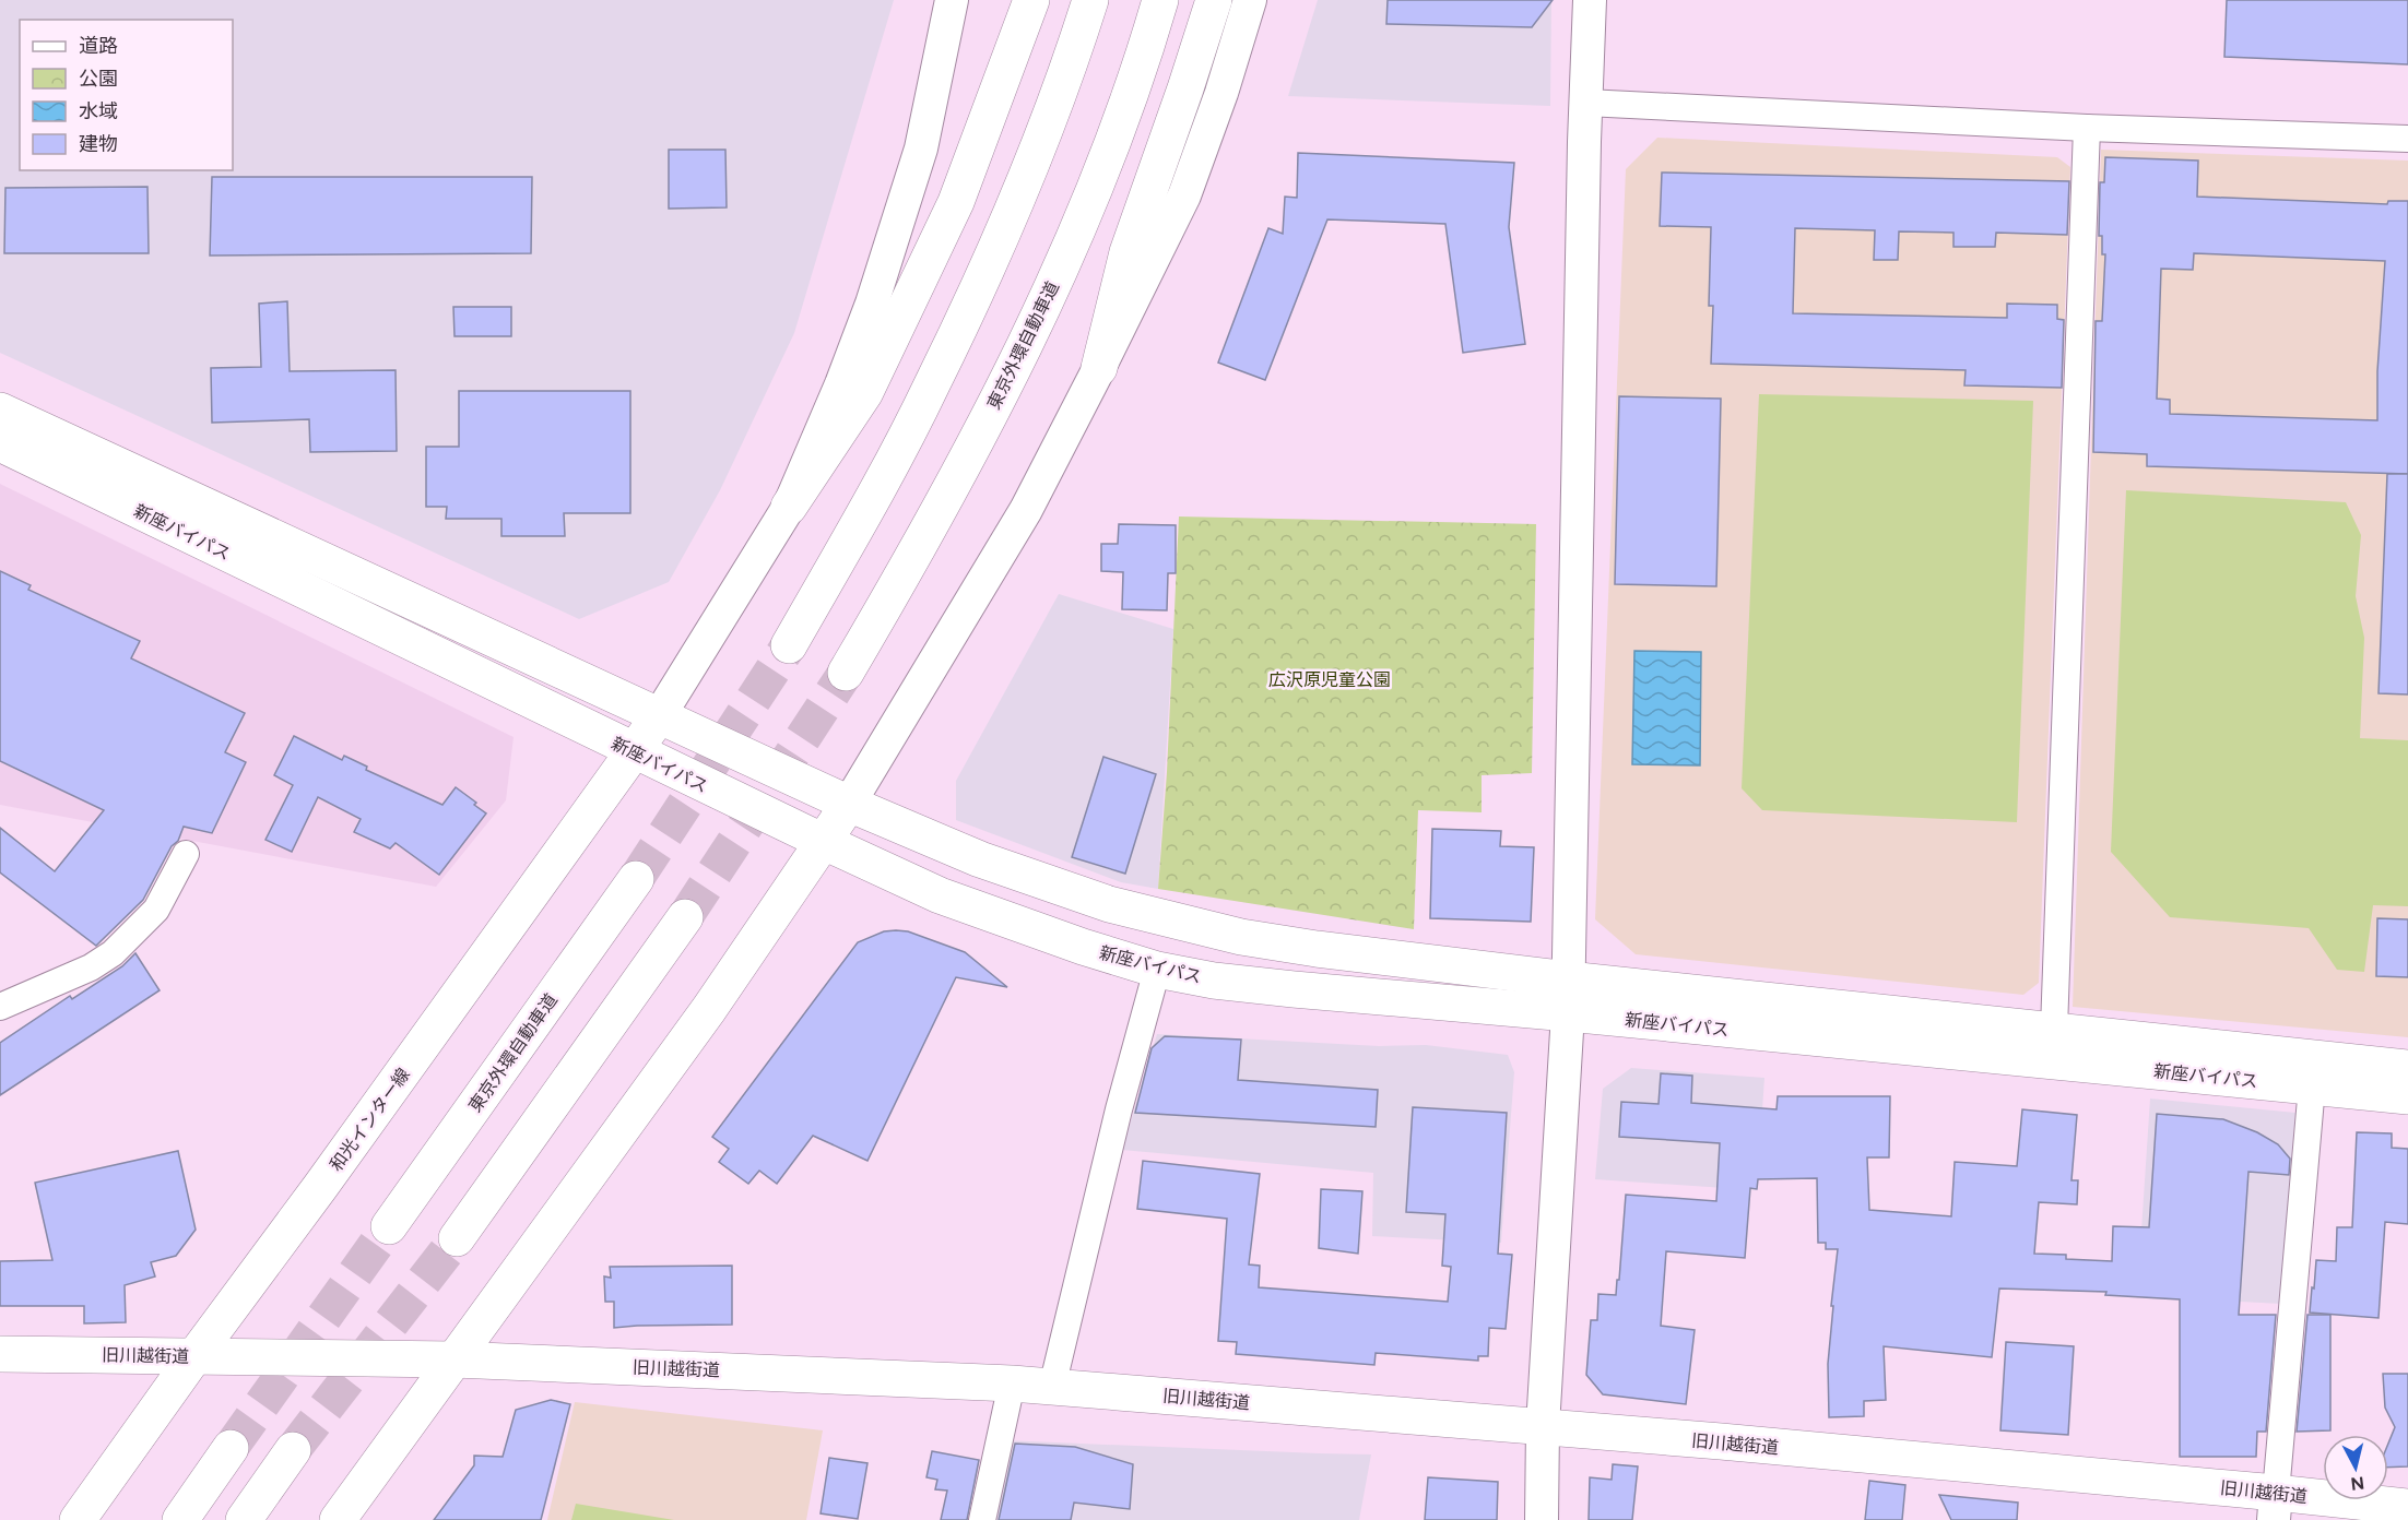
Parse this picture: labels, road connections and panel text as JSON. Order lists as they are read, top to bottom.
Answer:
{
  "streets": {
    "main road": [
      "東京外環自動車道",
      "新座バイパス",
      "和光インター線",
      "旧川越街道"
    ]
  },
  "crossings": [
    ["新座バイパス", "和光インター線"],
    ["和光インター線", "旧川越街道"]
  ],
  "parks": ["広沢原児童公園"],
  "legend": [
    "道路",
    "公園",
    "水域",
    "建物"
  ],
  "north": "bottom"
}
